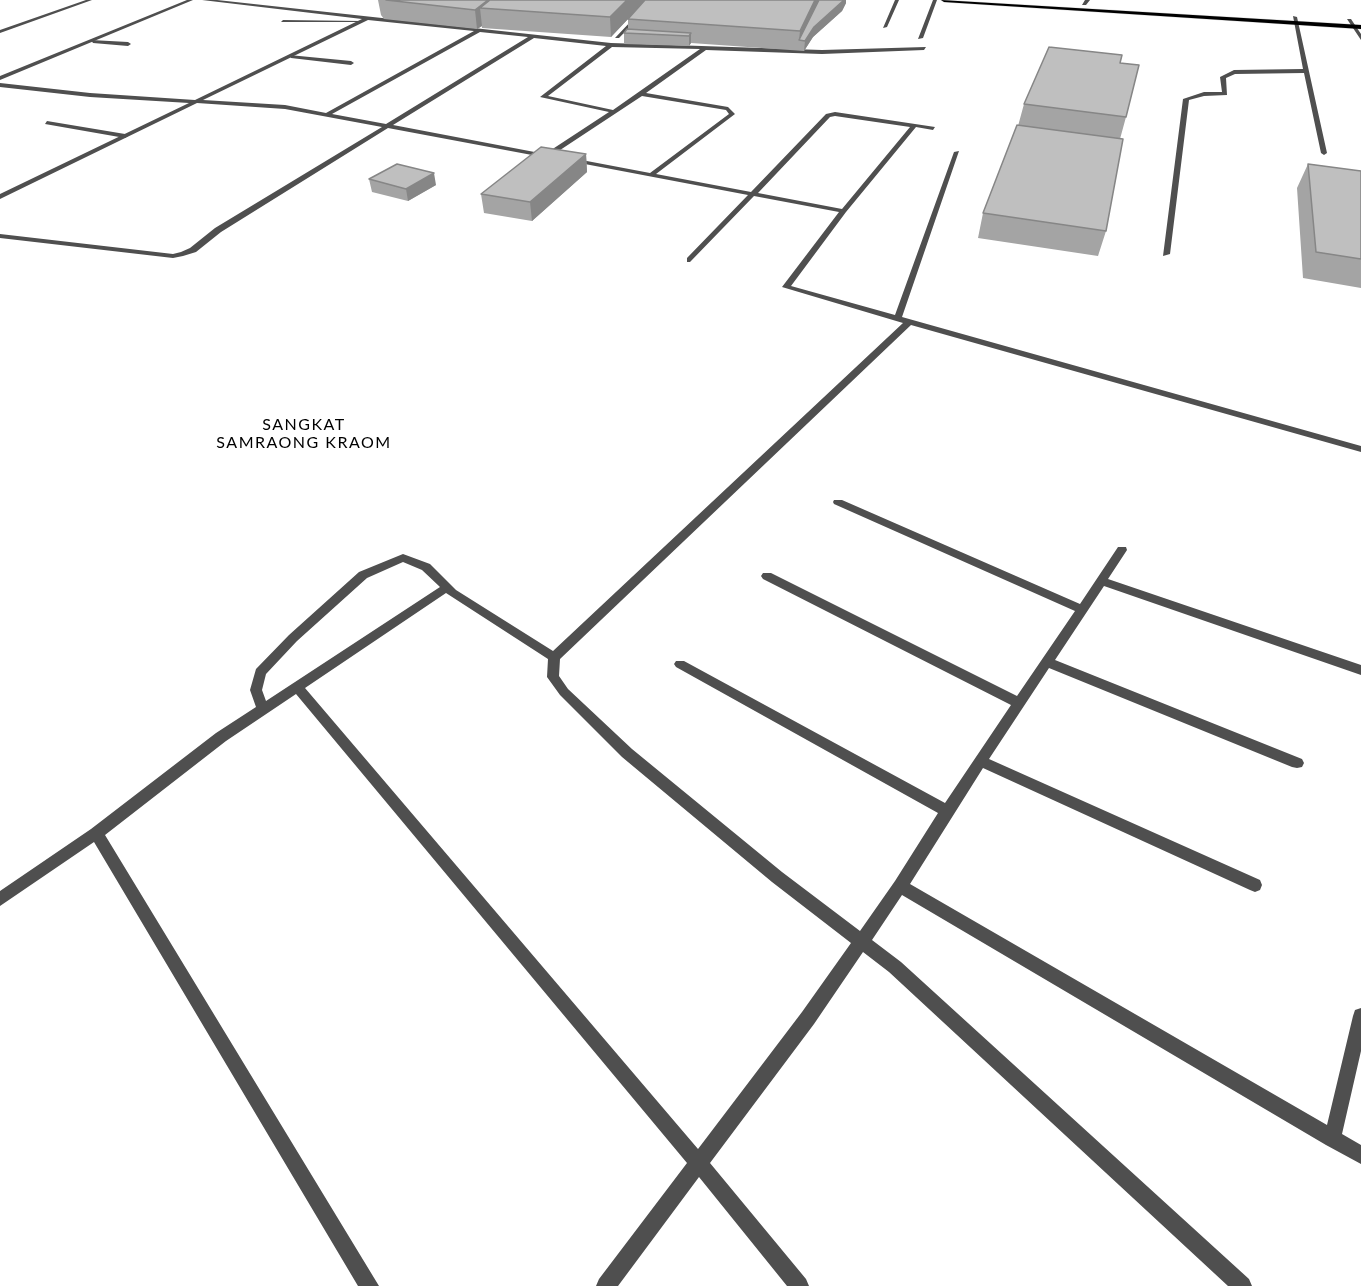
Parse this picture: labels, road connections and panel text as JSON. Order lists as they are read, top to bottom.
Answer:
{
  "districts": ["SANGKAT SAMRAONG KRAOM"]
}
